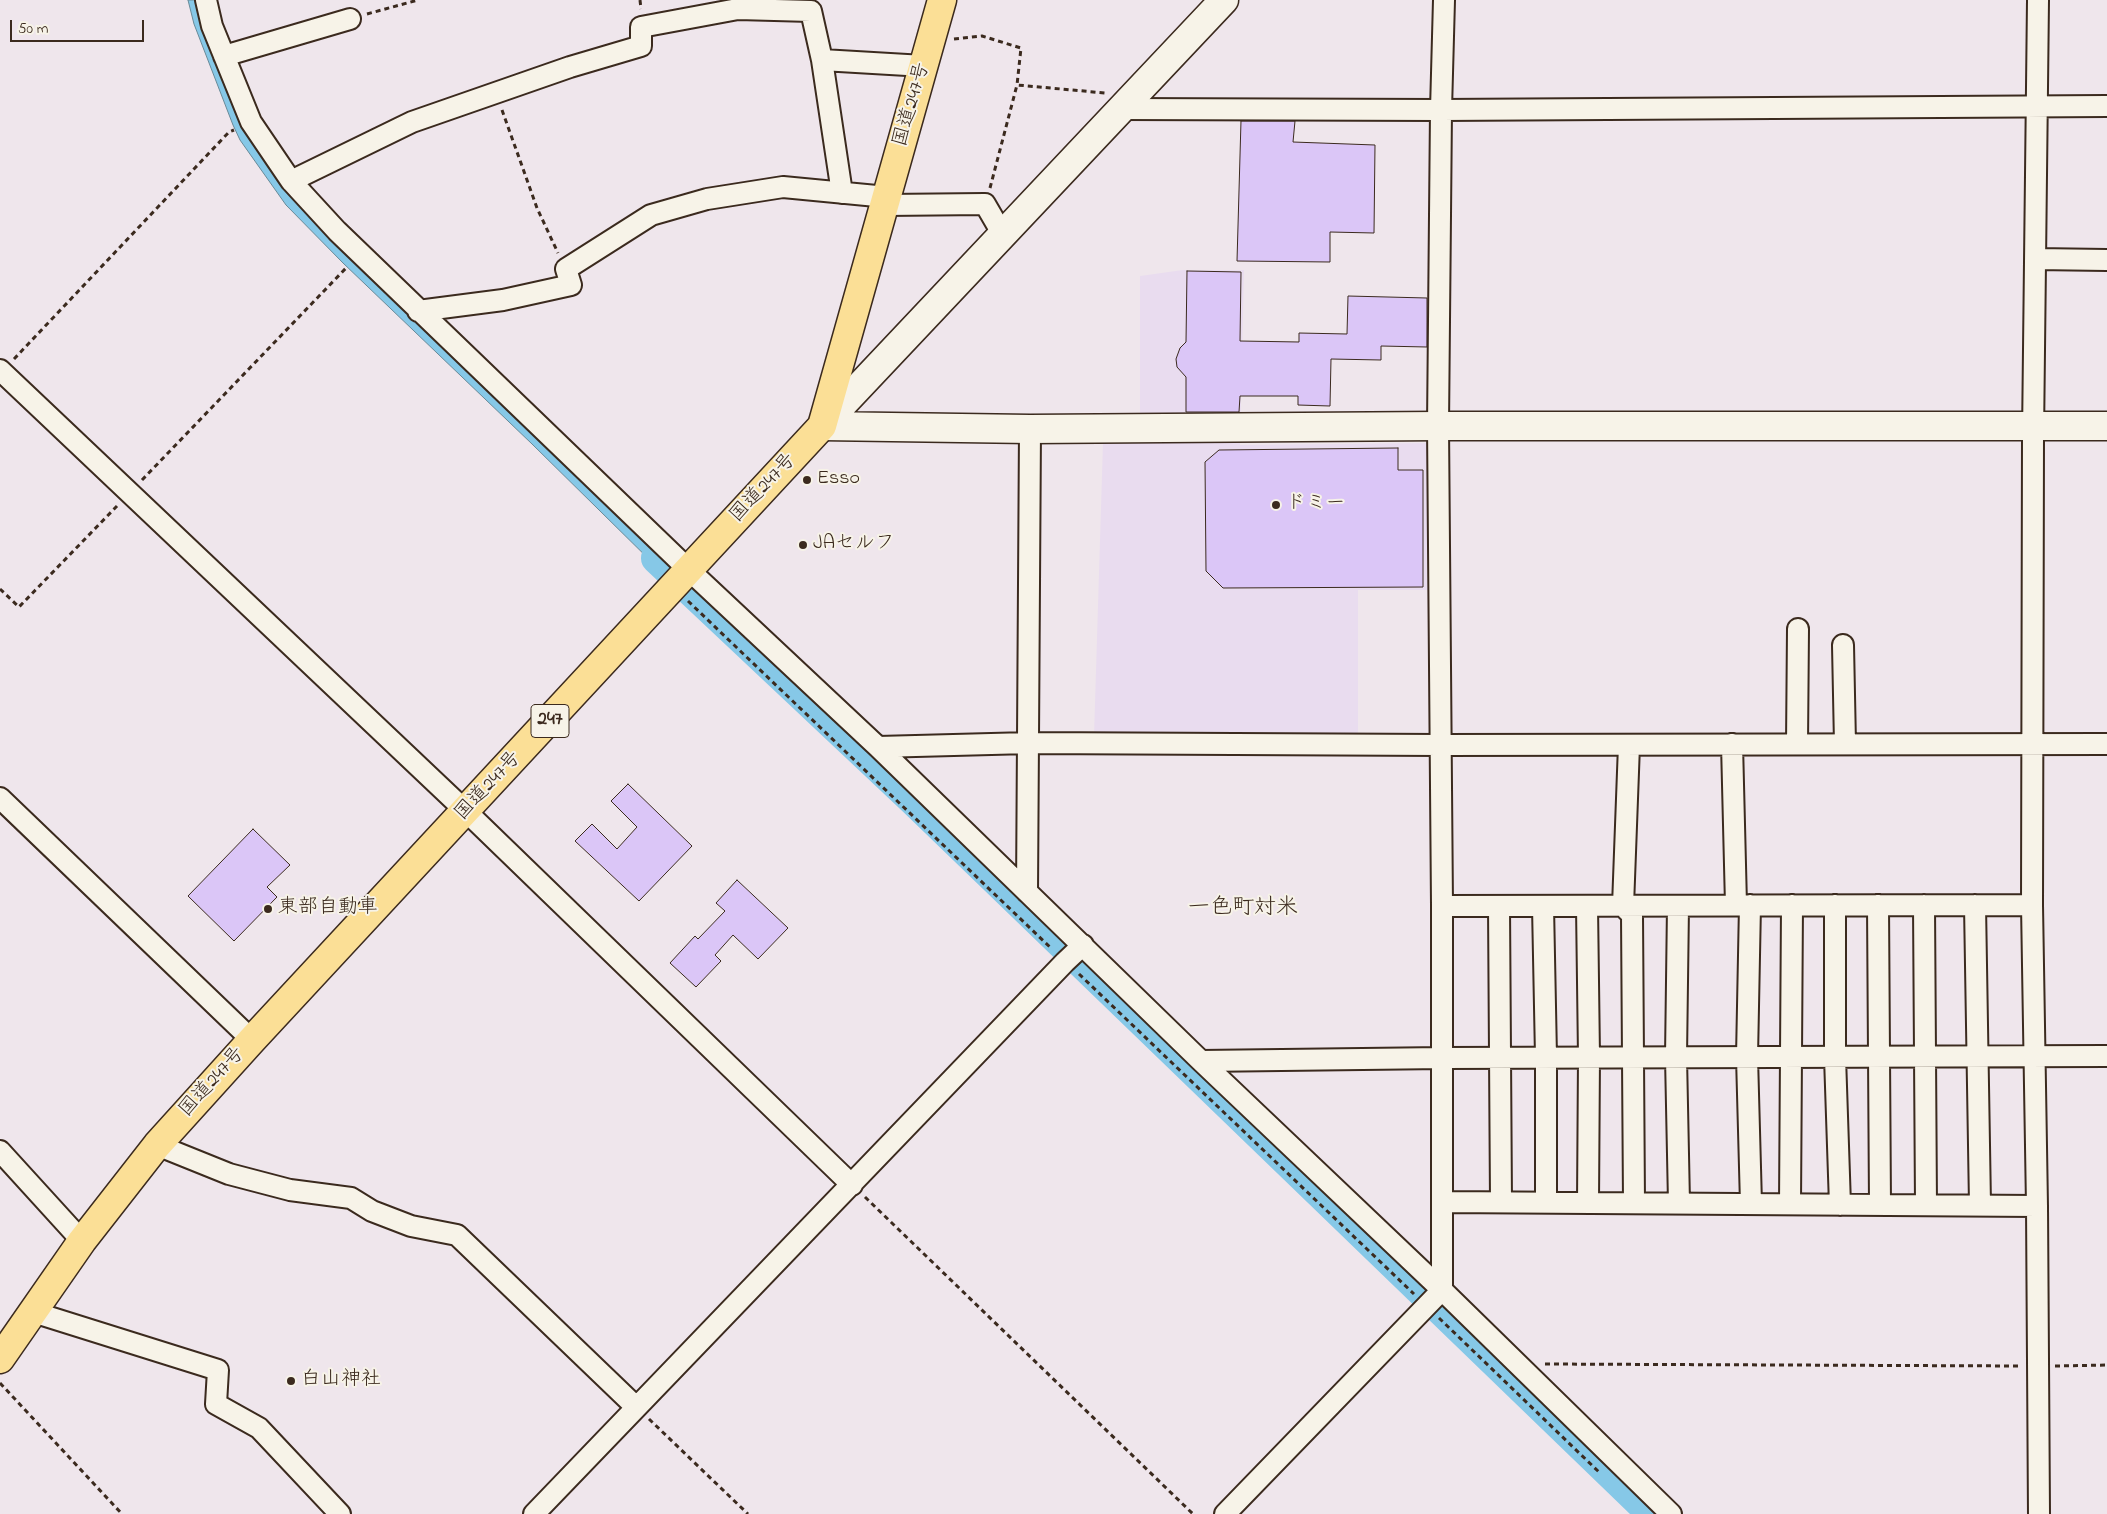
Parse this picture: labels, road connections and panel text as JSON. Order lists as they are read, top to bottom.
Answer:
{
  "streets": {
    "highway": ["国道247号", "247"]
  },
  "districts": ["一色町対米"],
  "places": [
    "Esso",
    "ドミー",
    "JAセルフ",
    "東部自動車",
    "白山神社"
  ],
  "scale_bar": "50 m"
}
